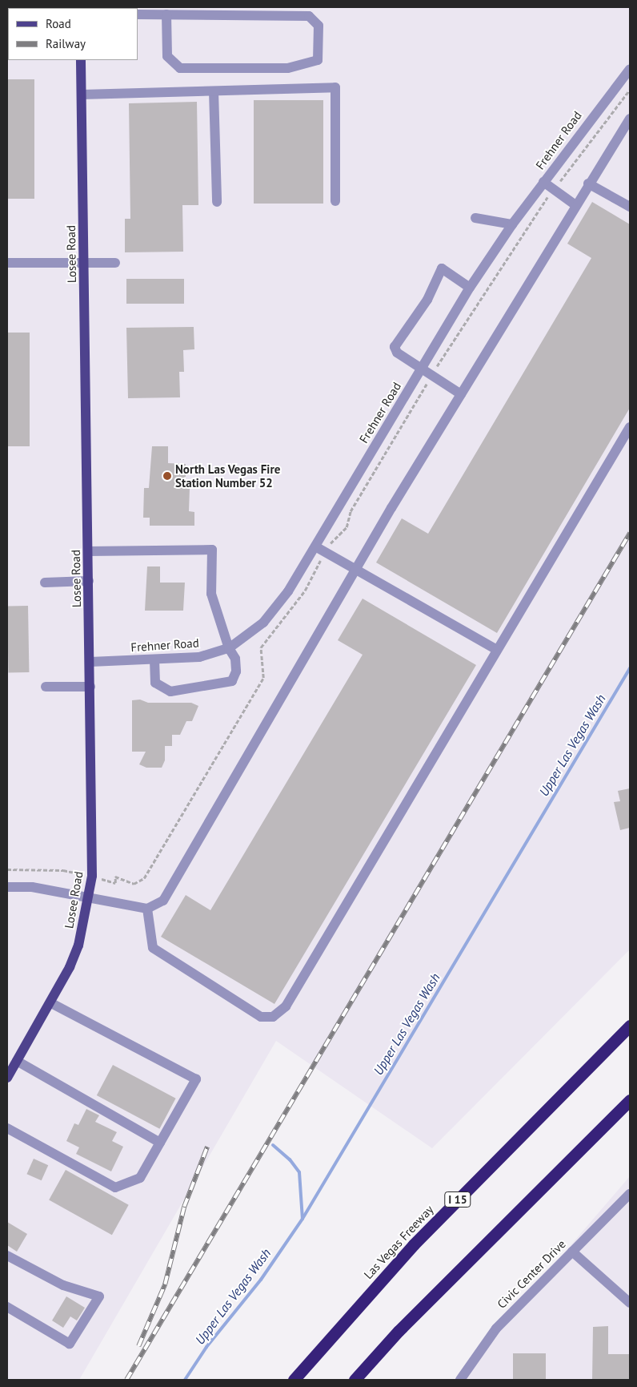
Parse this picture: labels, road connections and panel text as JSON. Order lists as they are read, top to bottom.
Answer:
{
  "streets": {
    "highway": ["I 15", "Las Vegas Freeway"],
    "main road": ["Losee Road"],
    "street": ["Frehner Road", "Civic Center Drive"]
  },
  "crossings": [
    ["Frehner Road", "Losee Road"]
  ],
  "water": ["Upper Las Vegas Wash"],
  "places": ["North Las Vegas Fire Station Number 52"],
  "legend": ["Road", "Railway"]
}
